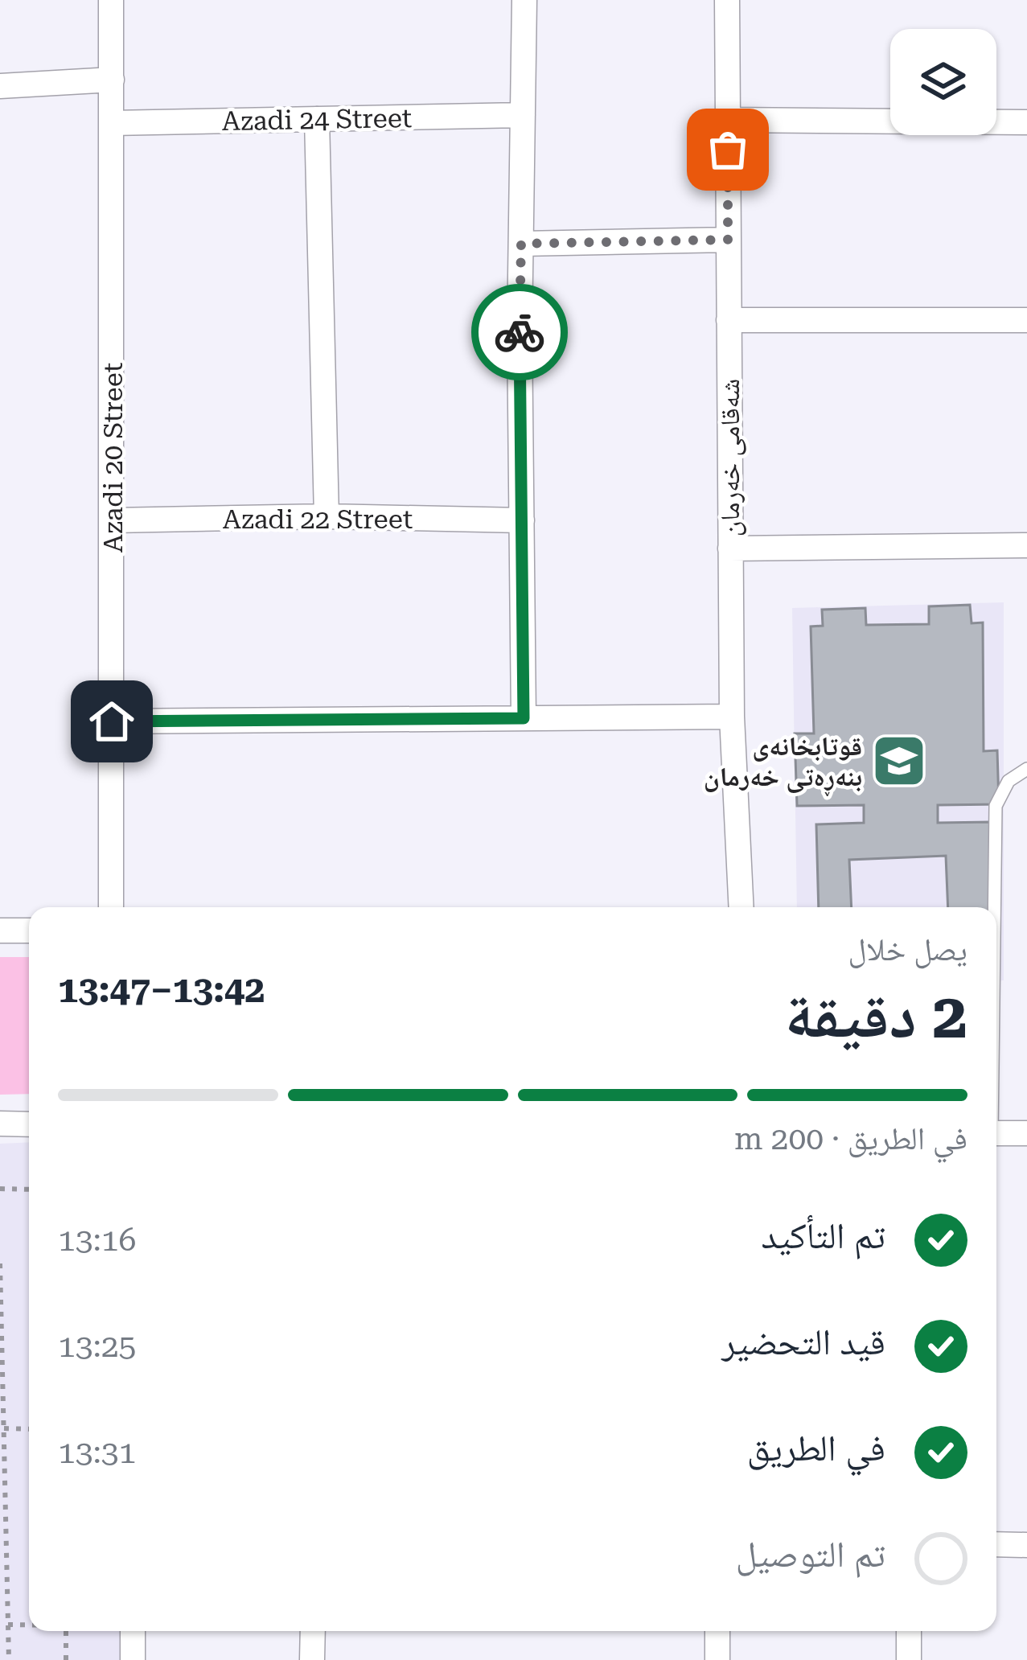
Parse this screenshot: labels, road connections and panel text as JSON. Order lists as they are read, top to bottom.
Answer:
{
  "streets": {
    "street": [
      "Azadi 24 Street",
      "Azadi 20 Street",
      "شەقامی خەرمان",
      "Azadi 22 Street"
    ]
  },
  "crossings": [
    ["Azadi 24 Street", "Azadi 20 Street"],
    ["Azadi 20 Street", "Azadi 22 Street"]
  ],
  "places": {
    "school or university": ["قوتابخانەی بنەڕەتی خەرمان"]
  },
  "page": {
    "heading": ["2 دقيقة", "يصل خلال", "13:42–13:47"],
    "bar": "في الطريق · 200 m",
    "list": [
      ["تم التأكيد", "13:16"],
      ["قيد التحضير", "13:25"],
      ["في الطريق", "13:31"],
      "تم التوصيل"
    ]
  }
}
